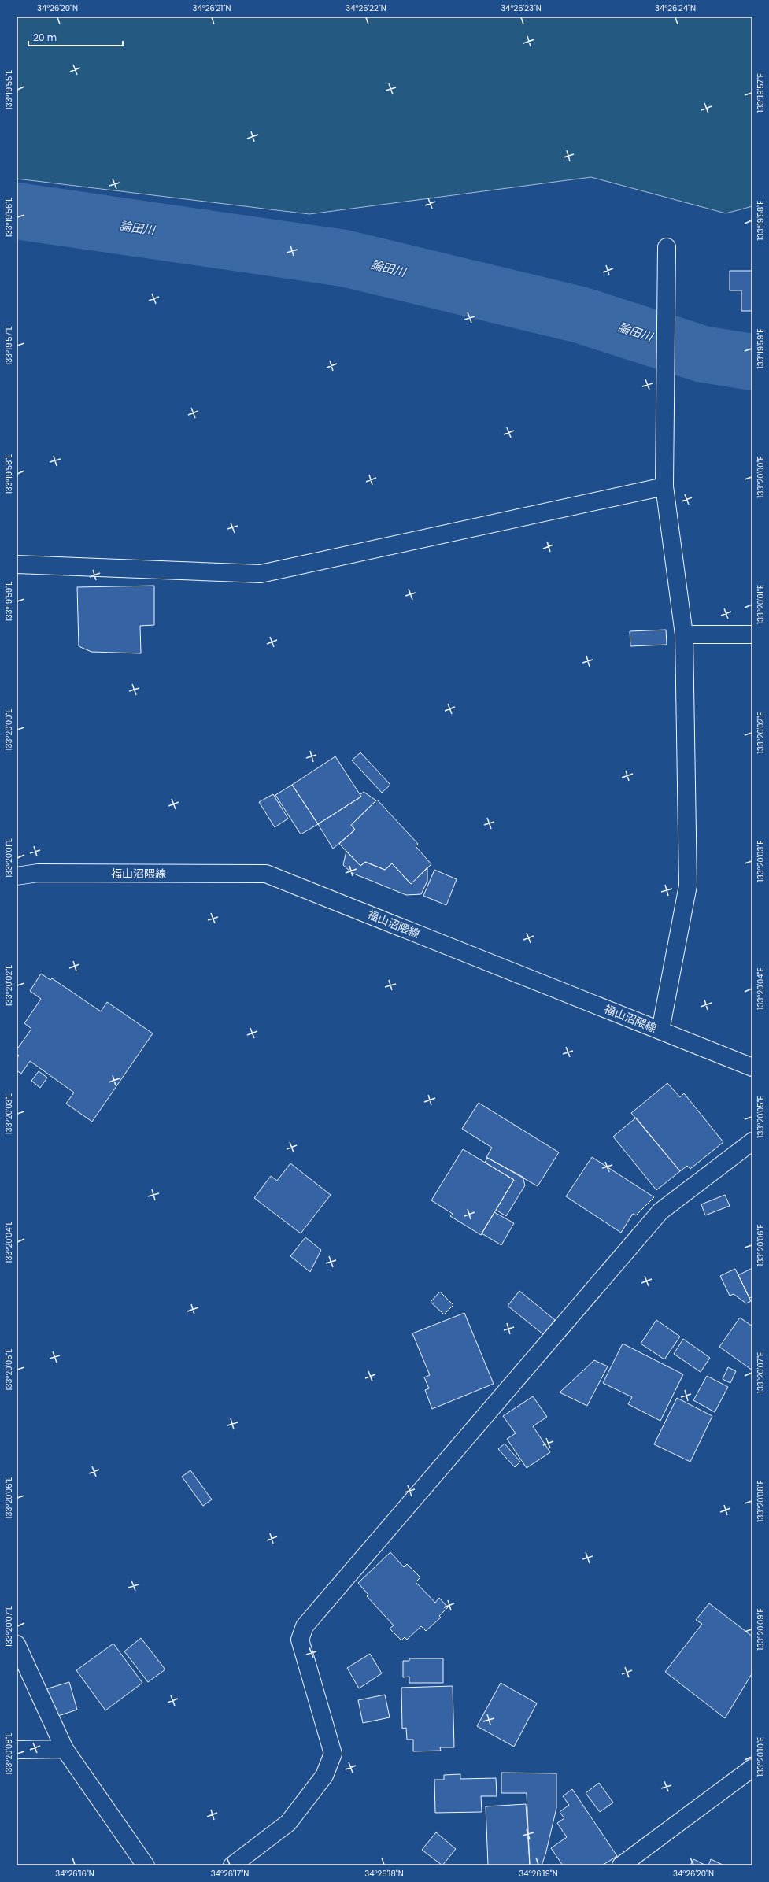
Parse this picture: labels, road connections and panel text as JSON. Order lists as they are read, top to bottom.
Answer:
{
  "streets": {
    "street": ["福山沼隈線"]
  },
  "water": ["論田川"],
  "scale_bar": "20 m",
  "coordinates": [
    "34°26'20\"N",
    "34°26'21\"N",
    "34°26'22\"N",
    "34°26'23\"N",
    "34°26'24\"N",
    "133°19'55\"E",
    "133°19'57\"E",
    "133°19'56\"E",
    "133°19'58\"E",
    "133°19'59\"E",
    "133°20'00\"E",
    "133°20'01\"E",
    "133°20'02\"E",
    "133°20'03\"E",
    "133°20'04\"E",
    "133°20'05\"E",
    "133°20'06\"E",
    "133°20'07\"E",
    "133°20'08\"E",
    "133°20'09\"E",
    "133°20'10\"E",
    "34°26'16\"N",
    "34°26'17\"N",
    "34°26'18\"N",
    "34°26'19\"N"
  ]
}
